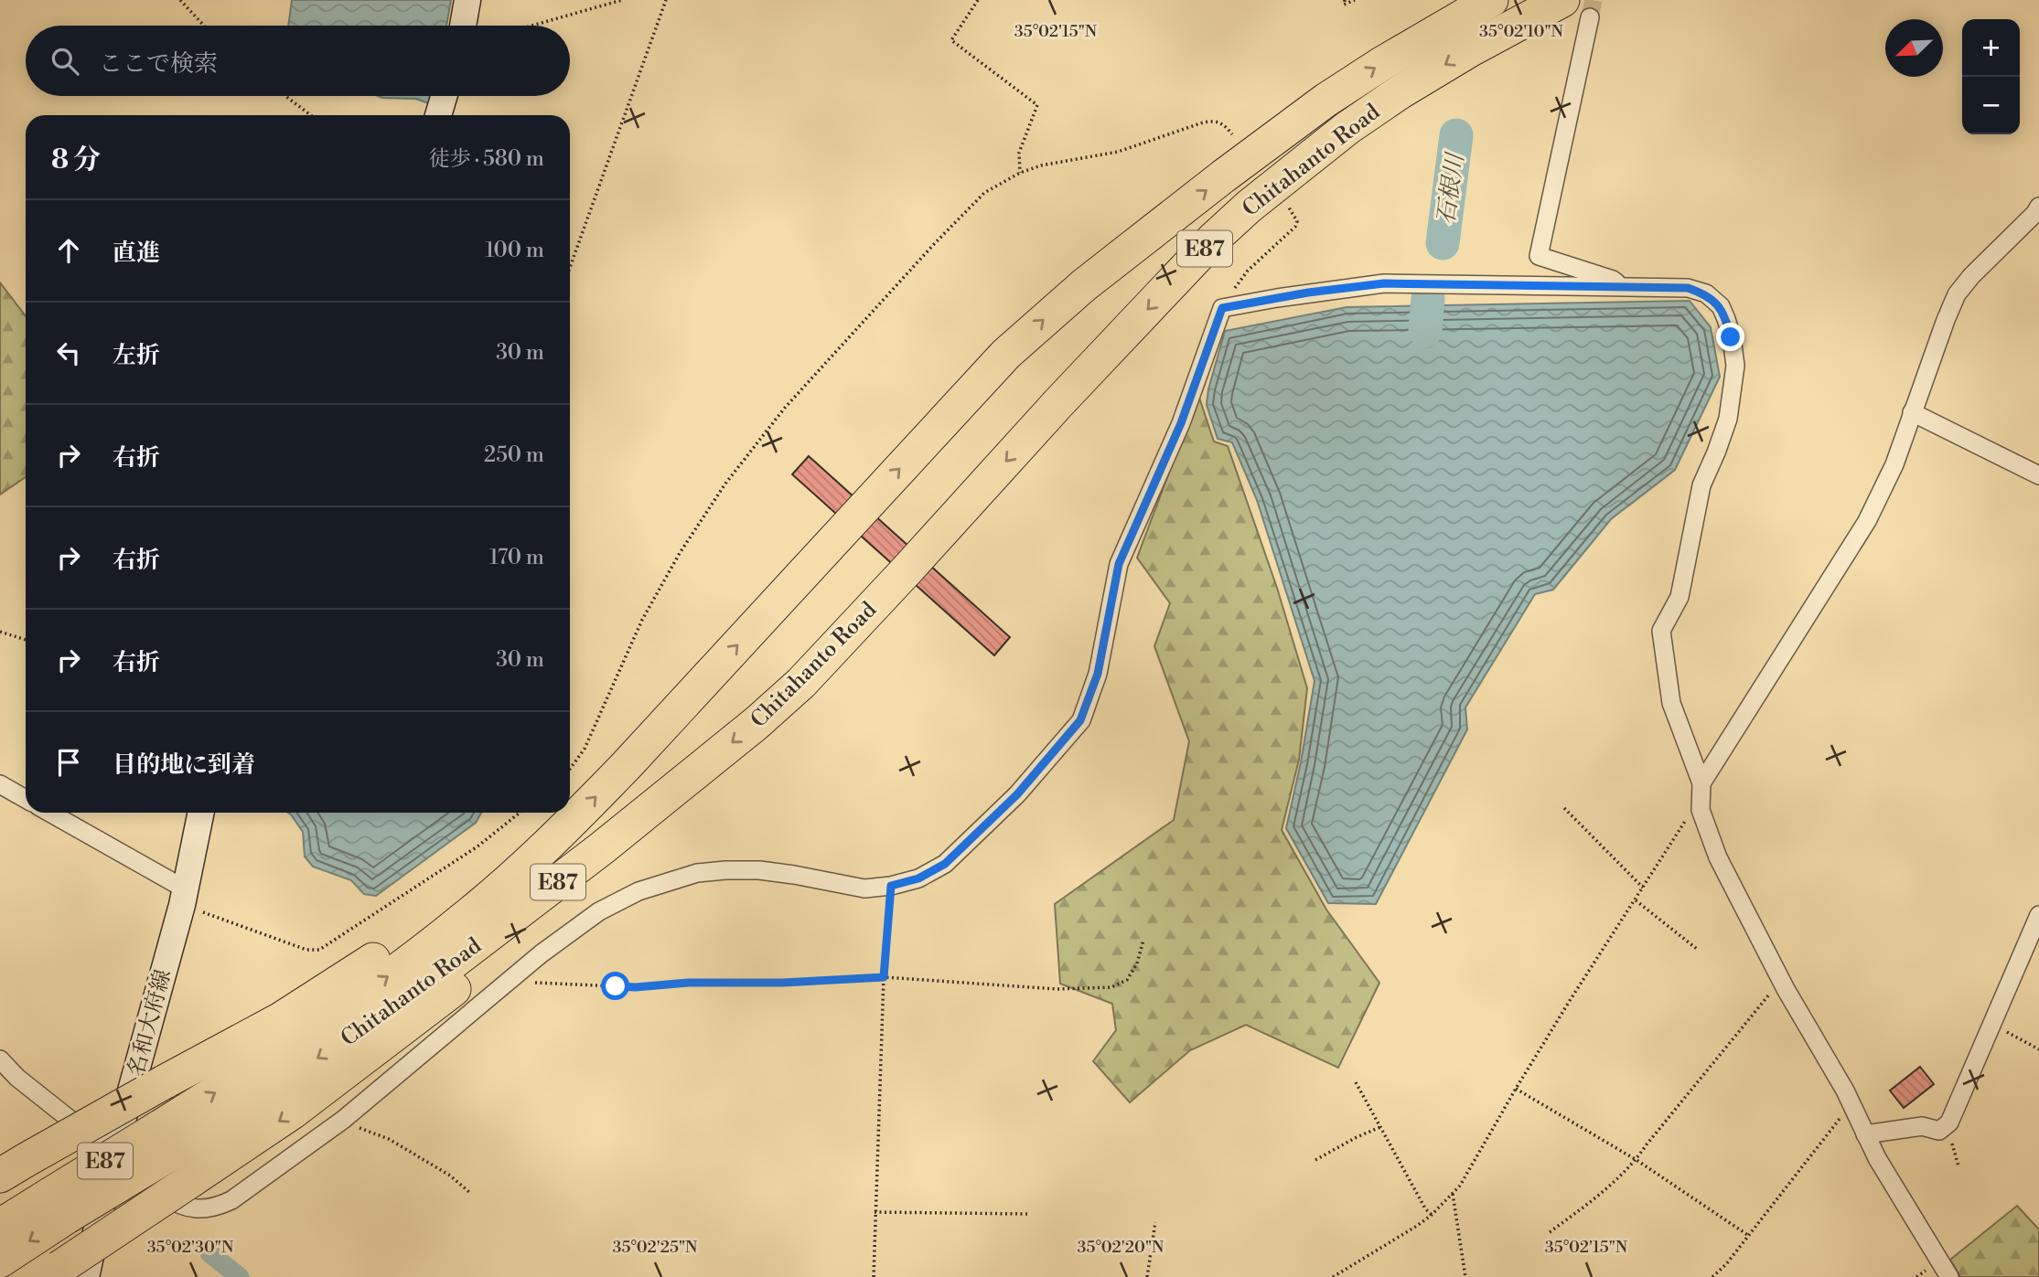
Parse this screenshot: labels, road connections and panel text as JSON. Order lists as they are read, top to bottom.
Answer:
{
  "streets": {
    "highway": ["Chitahanto Road", "E87"],
    "main road": ["名和大府線"]
  },
  "water": ["石根川"],
  "north": "bottom left",
  "page": {
    "map_buttons": ["+", "−"],
    "search": "ここで検索",
    "heading": ["8 分", "徒歩 · 580 m"],
    "list": [
      ["直進", "100 m"],
      ["左折", "30 m"],
      ["右折", "250 m"],
      ["右折", "170 m"],
      ["右折", "30 m"],
      "目的地に到着"
    ]
  },
  "coordinates": [
    "35°02'15\"N",
    "35°02'10\"N",
    "35°02'30\"N",
    "35°02'25\"N",
    "35°02'20\"N"
  ]
}
